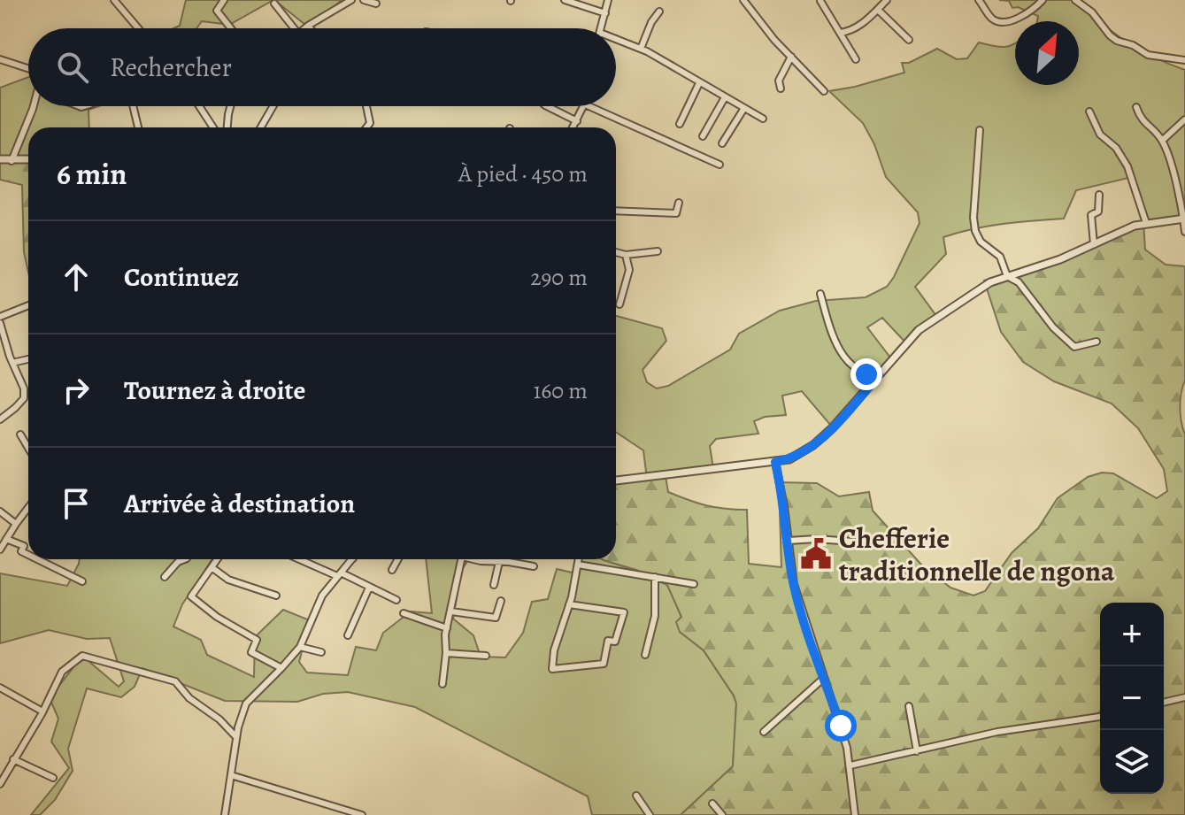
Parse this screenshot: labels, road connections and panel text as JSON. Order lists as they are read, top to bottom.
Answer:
{
  "places": {
    "public building": ["Chefferie traditionnelle de ngona"]
  },
  "north": "top right",
  "page": {
    "search": "Rechercher",
    "heading": ["6 min", "À pied · 450 m"],
    "list": [
      ["Continuez", "290 m"],
      ["Tournez à droite", "160 m"],
      "Arrivée à destination"
    ],
    "map_buttons": ["+", "−"]
  }
}
